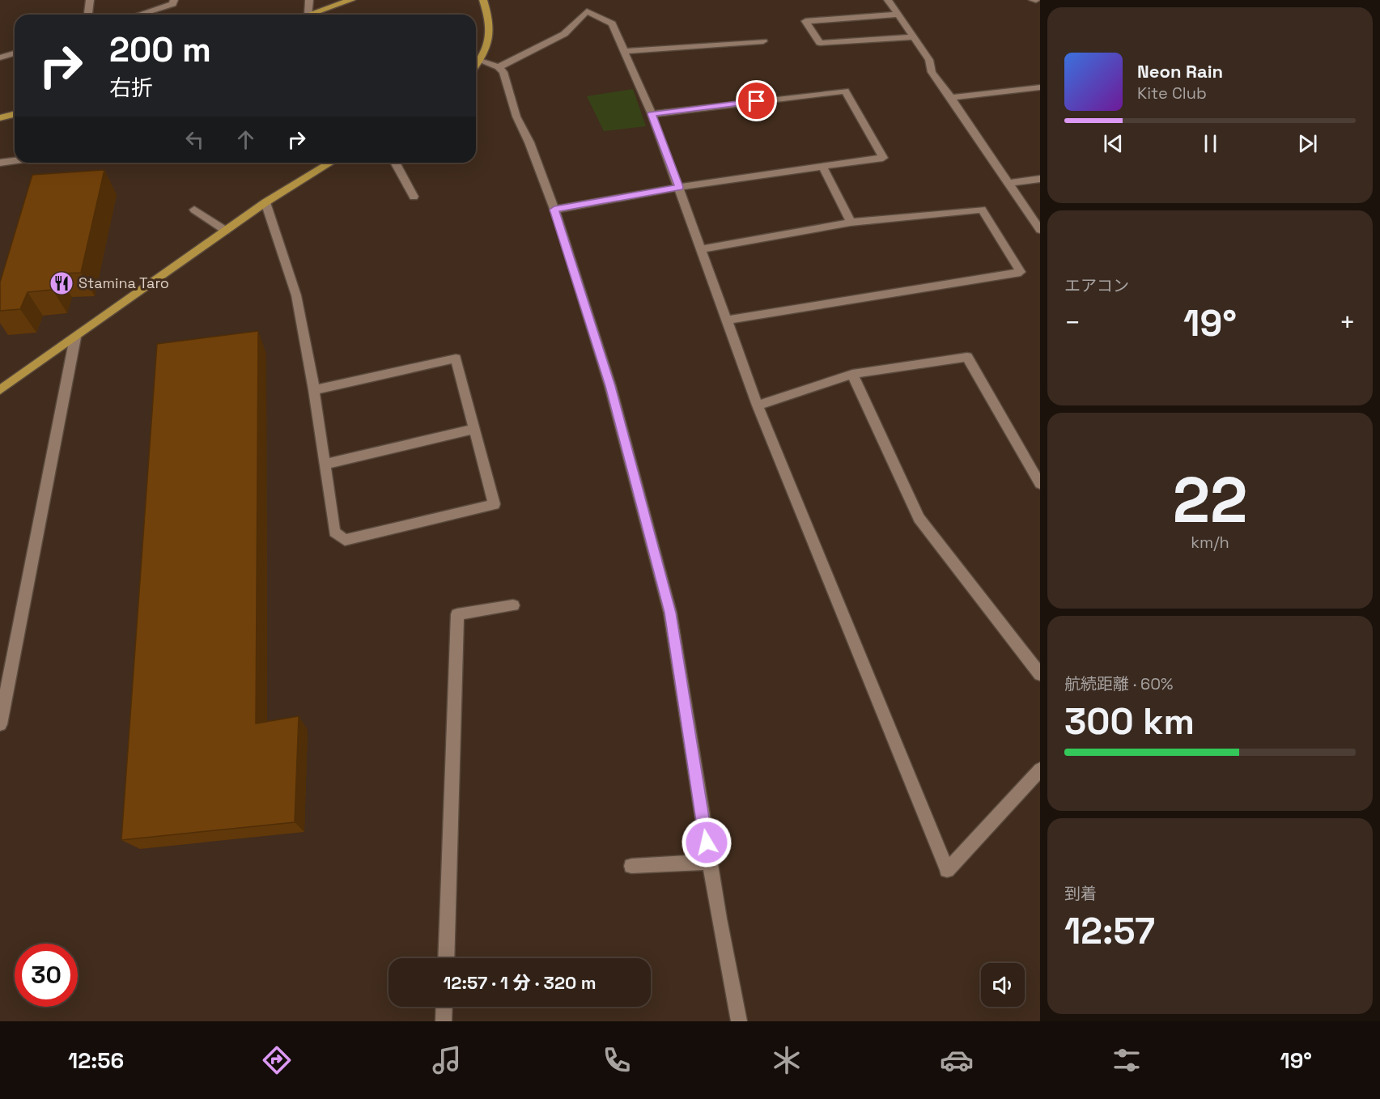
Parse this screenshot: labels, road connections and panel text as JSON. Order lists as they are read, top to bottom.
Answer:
{
  "places": {
    "restaurant": ["Stamina Taro"]
  },
  "page": {
    "turn": ["200 m", "右折"],
    "song": ["Neon Rain", "Kite Club"],
    "tile": [
      "エアコン",
      ["22", "km/h"],
      ["航続距離 · 60%", "300 km"],
      ["到着", "12:57"]
    ],
    "heat": ["−", "19°", "+"],
    "limit": "30",
    "trip": "12:57 · 1 分 · 320 m",
    "tabs": ["12:56", "19°"]
  }
}
